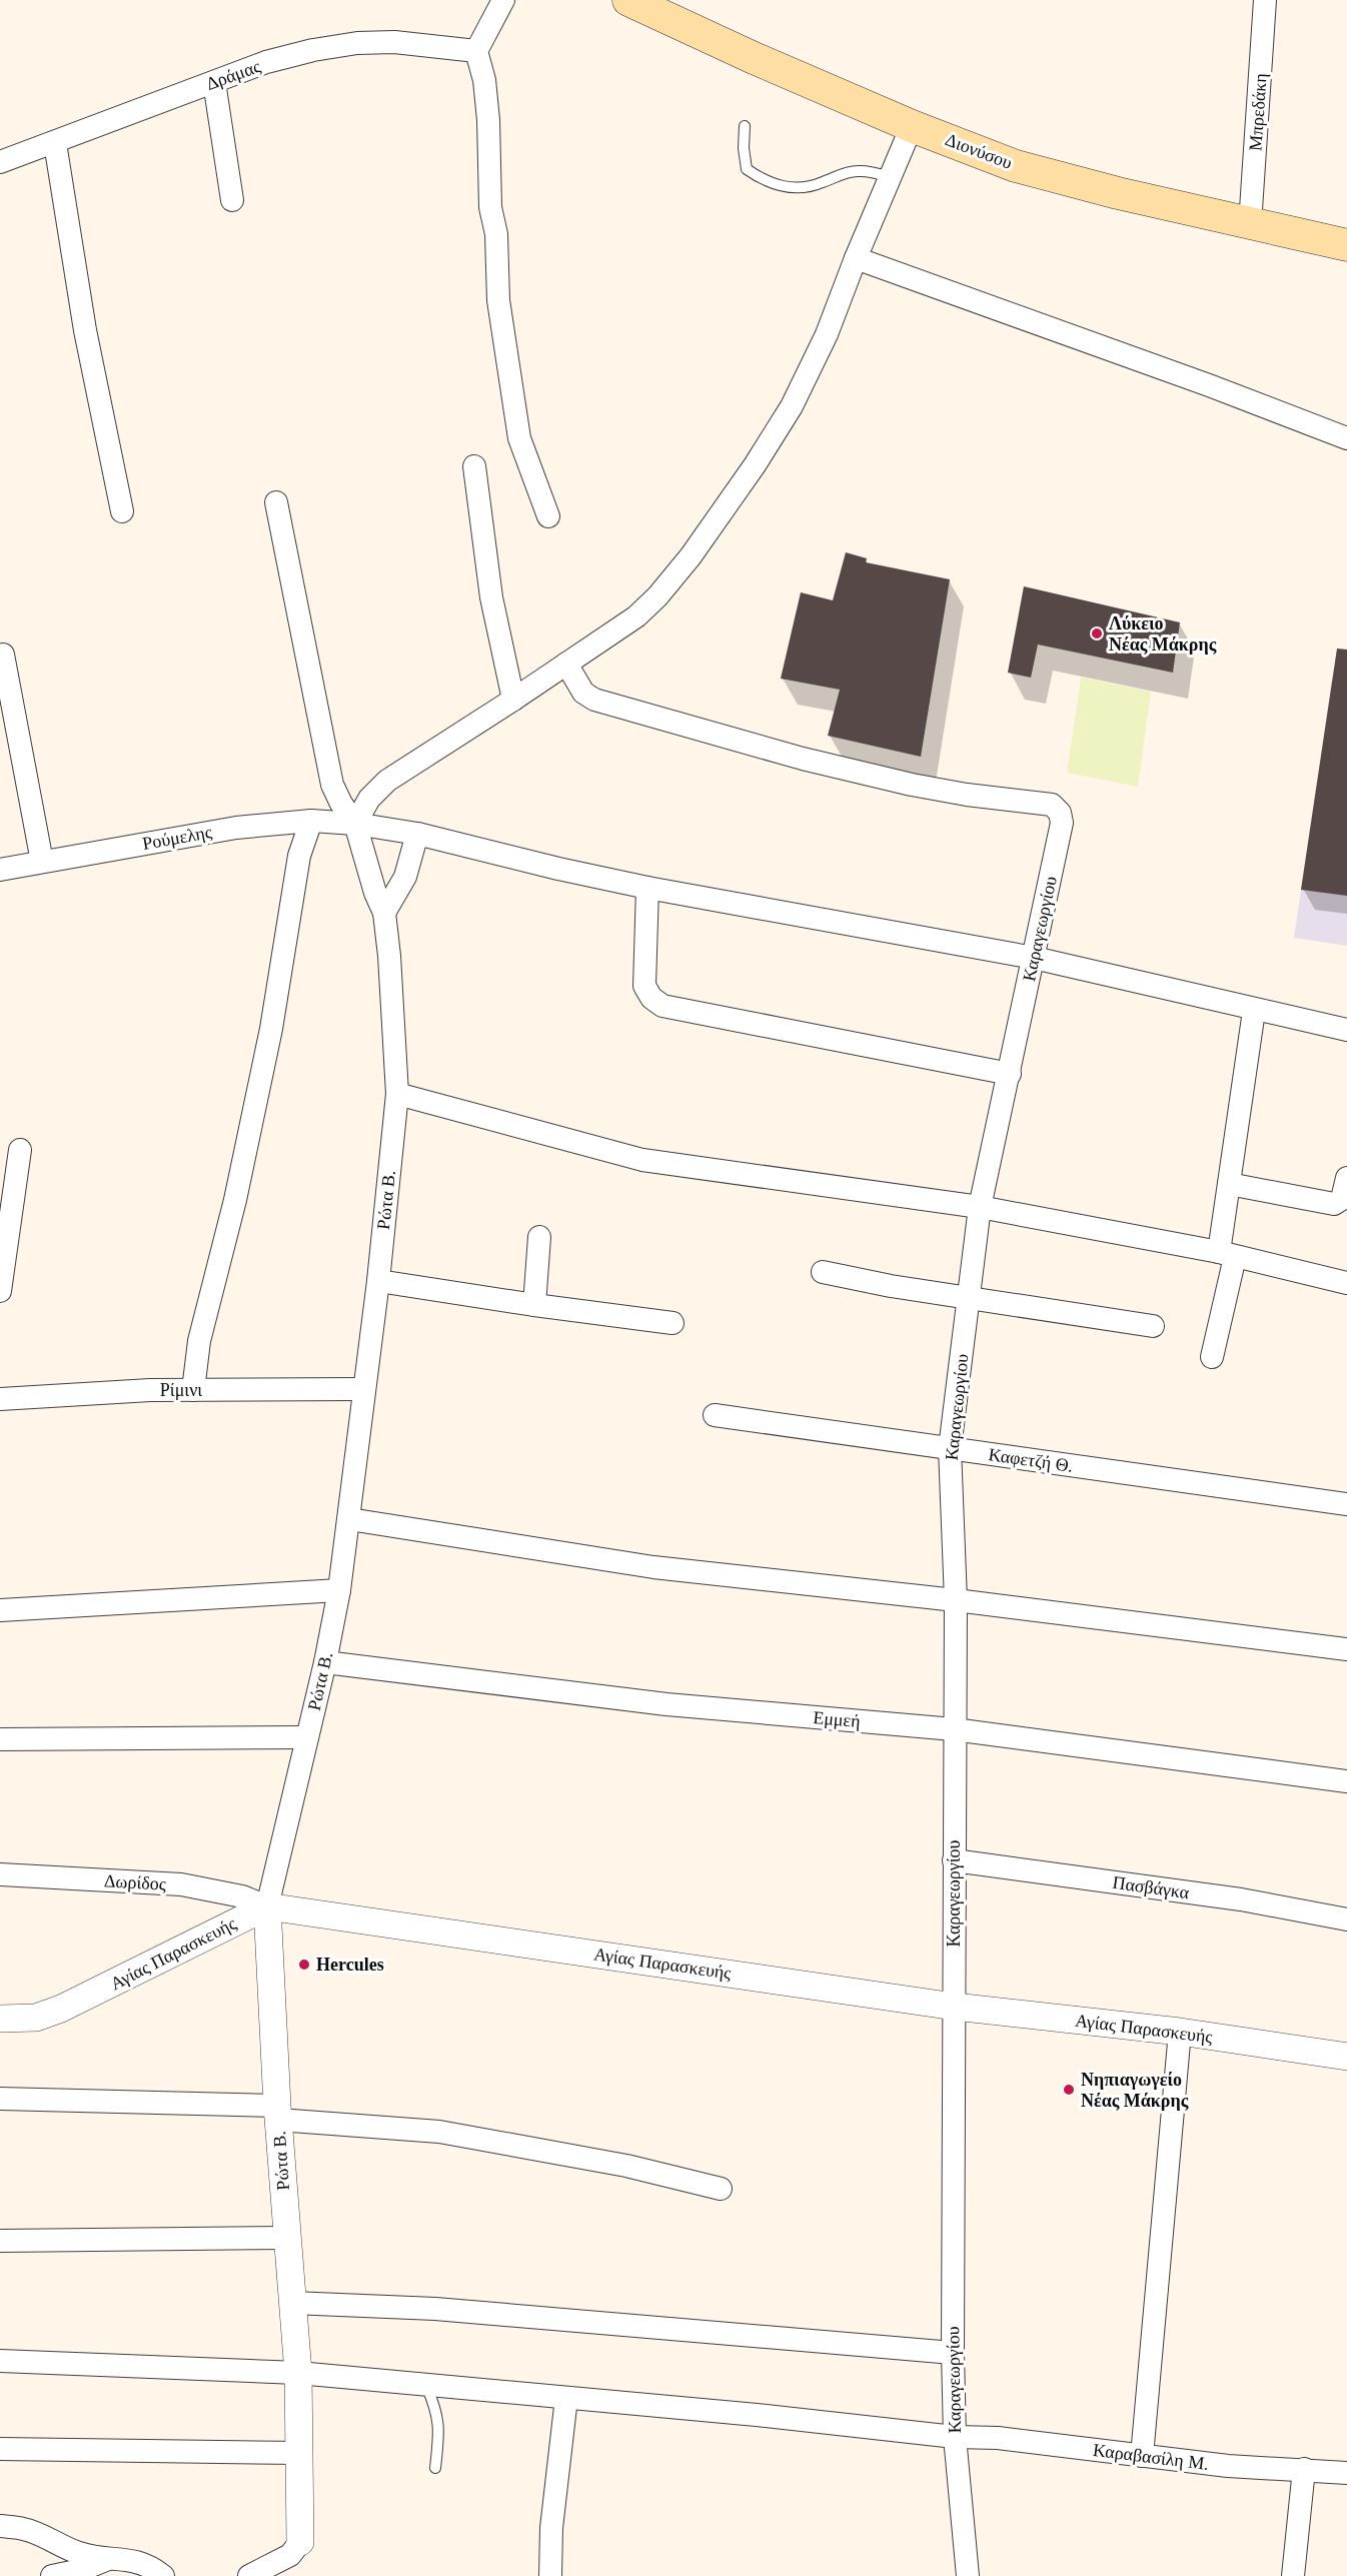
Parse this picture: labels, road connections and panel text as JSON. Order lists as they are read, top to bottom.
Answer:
{
  "streets": {
    "main road": ["Διονύσου"],
    "street": [
      "Δράμας",
      "Μπρεδάκη",
      "Ρούμελης",
      "Καραγεωργίου",
      "Ρώτα Β.",
      "Ρίμινι",
      "Καφετζή Θ.",
      "Εμμεή",
      "Δωρίδος",
      "Πασβάγκα",
      "Αγίας Παρασκευής",
      "Καραβασίλη Μ."
    ]
  },
  "crossings": [
    ["Μπρεδάκη", "Διονύσου"],
    ["Ρούμελης", "Καραγεωργίου"],
    ["Ρούμελης", "Ρώτα Β."],
    ["Καραγεωργίου", "Καφετζή Θ."],
    ["Καραγεωργίου", "Εμμεή"],
    ["Καραγεωργίου", "Πασβάγκα"],
    ["Καραγεωργίου", "Αγίας Παρασκευής"],
    ["Καραγεωργίου", "Καραβασίλη Μ."],
    ["Ρώτα Β.", "Ρίμινι"],
    ["Ρώτα Β.", "Εμμεή"],
    ["Ρώτα Β.", "Δωρίδος"],
    ["Ρώτα Β.", "Αγίας Παρασκευής"],
    ["Ρώτα Β.", "Καραβασίλη Μ."],
    ["Δωρίδος", "Αγίας Παρασκευής"]
  ],
  "places": ["Λύκειο Νέας Μάκρης", "Hercules", "Νηπιαγωγείο Νέας Μάκρης"]
}
